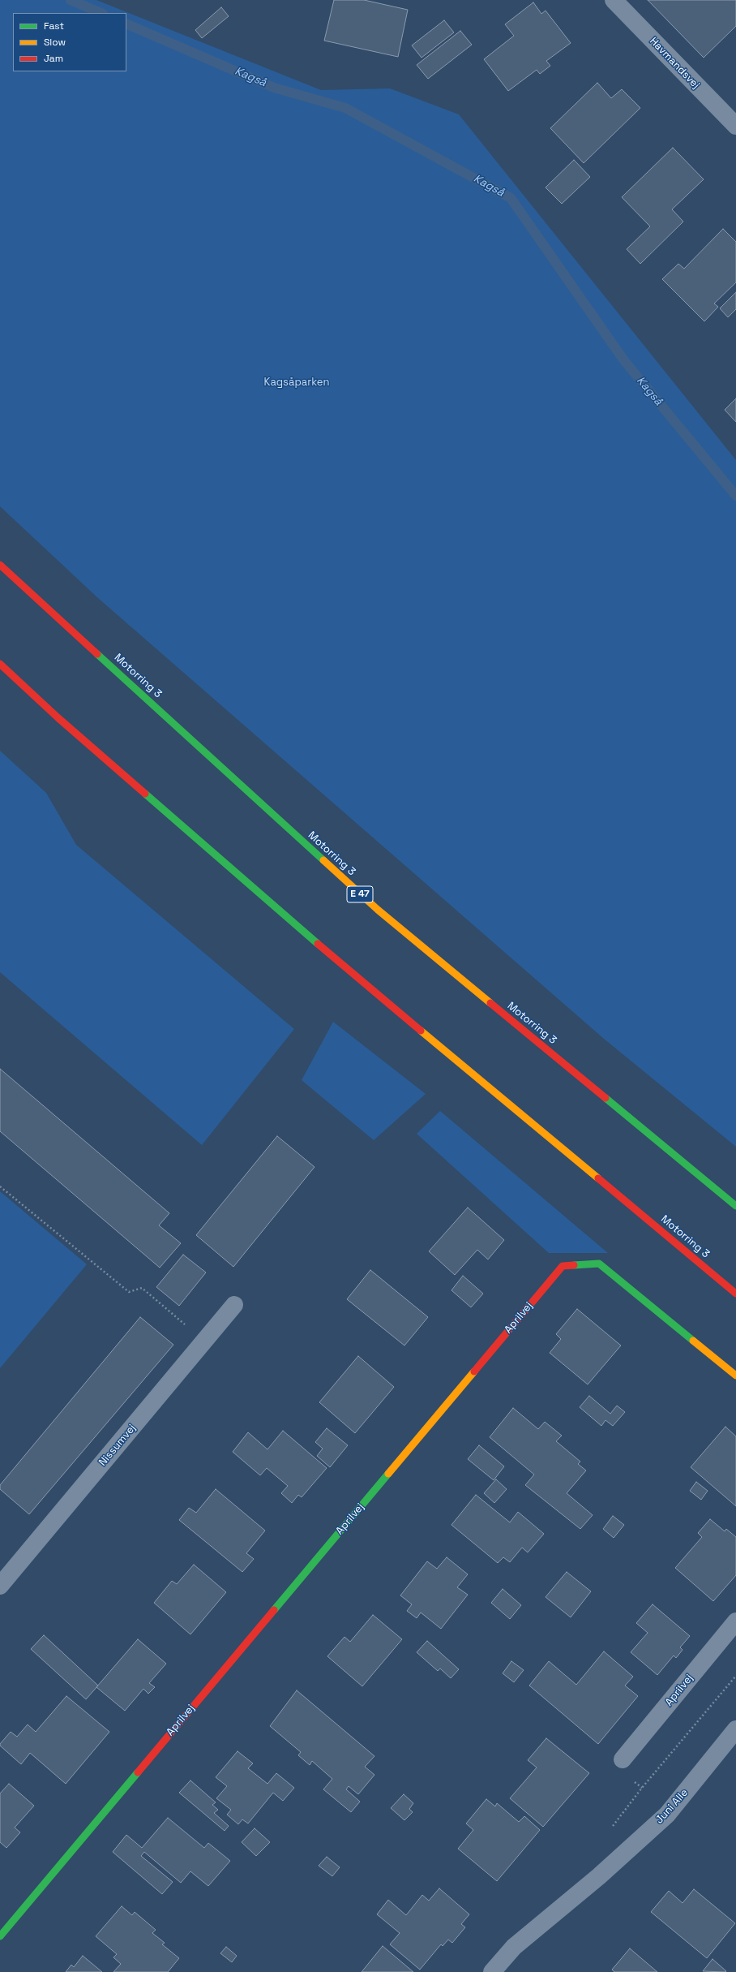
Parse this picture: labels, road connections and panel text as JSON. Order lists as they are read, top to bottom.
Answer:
{
  "streets": {
    "main road": ["Motorring 3", "E 47", "Aprilvej"],
    "street": ["Havmandsvej", "Nissumvej", "Juni Alle"]
  },
  "water": ["Kagså"],
  "parks": ["Kagsåparken"],
  "legend": ["Fast", "Slow", "Jam"]
}
